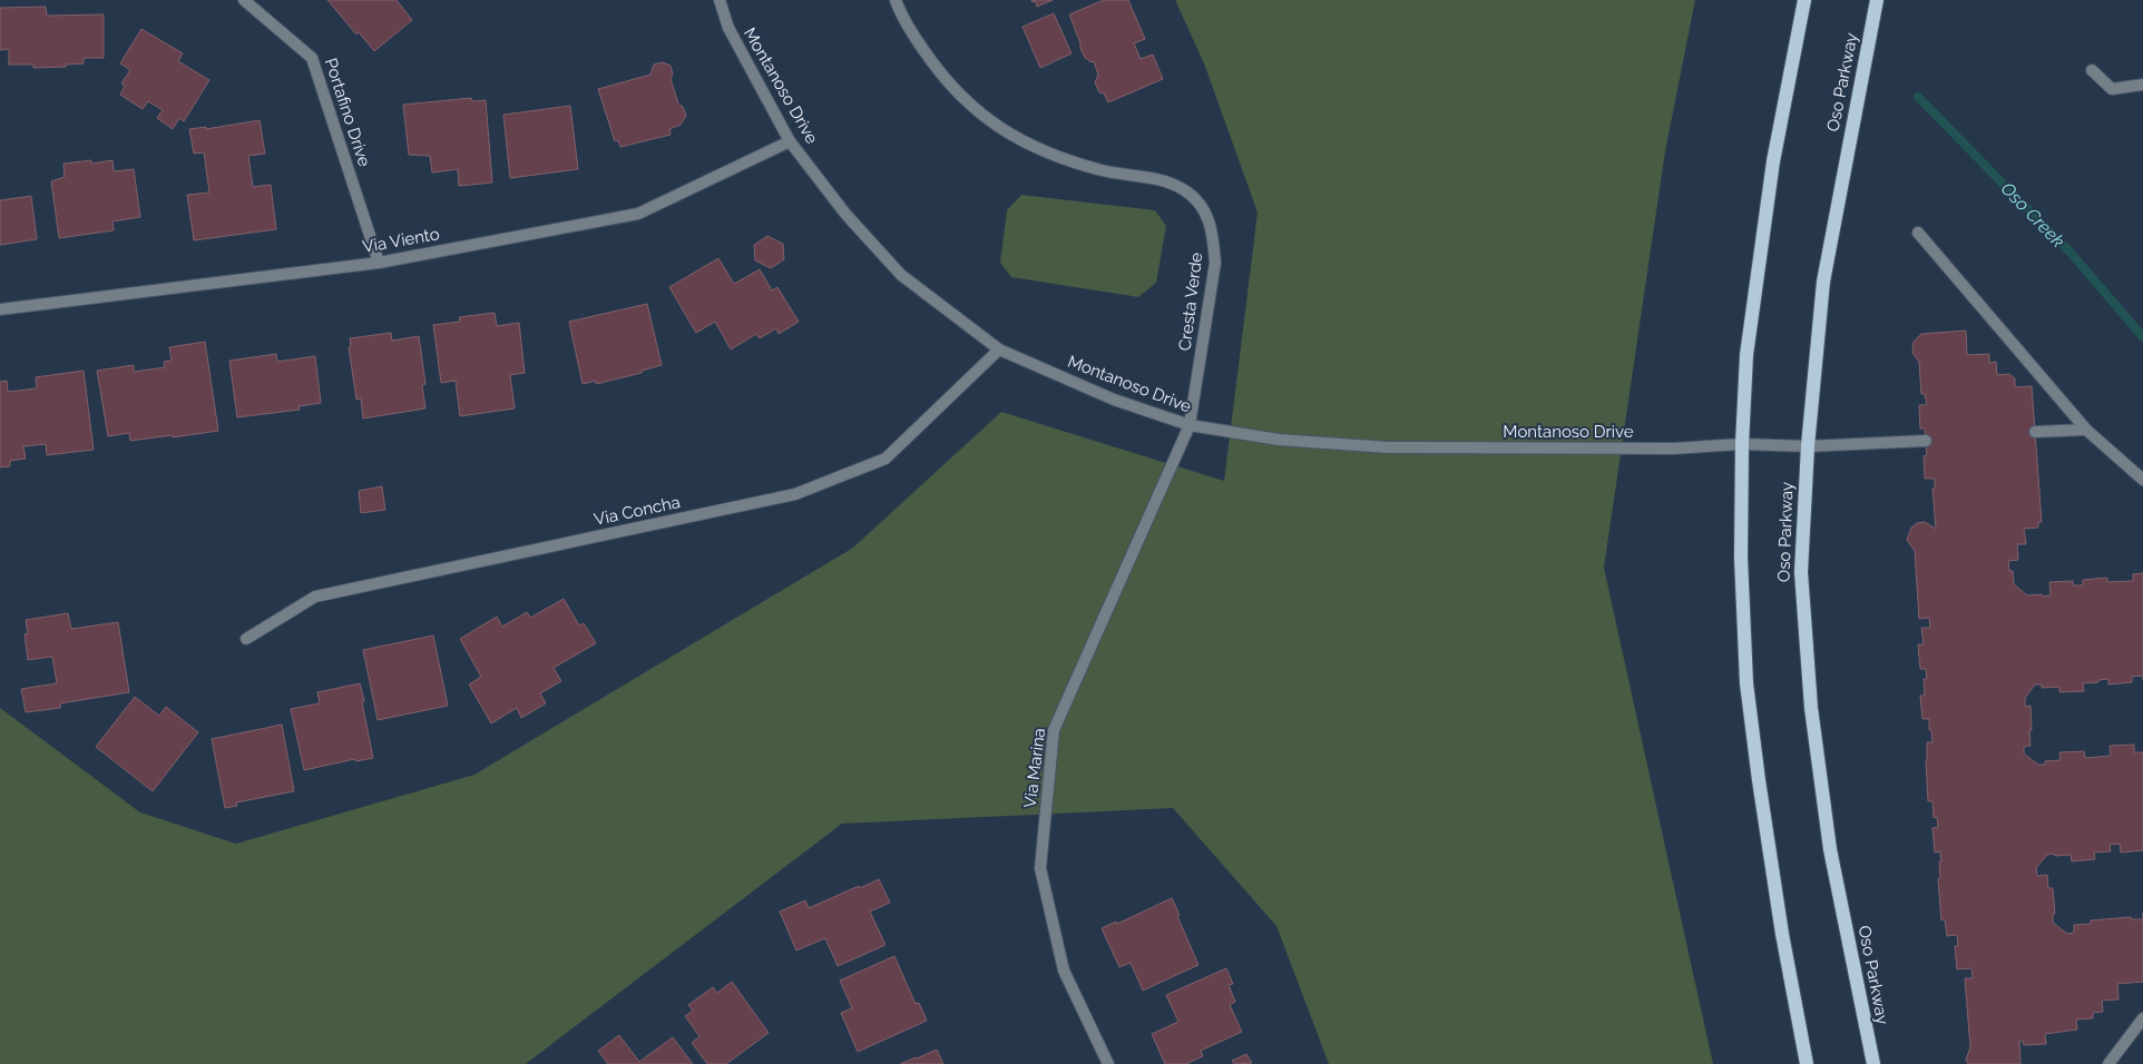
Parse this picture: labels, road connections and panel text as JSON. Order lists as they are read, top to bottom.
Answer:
{
  "streets": {
    "main road": ["Oso Parkway"],
    "street": [
      "Montanoso Drive",
      "Portafino Drive",
      "Via Viento",
      "Cresta Verde",
      "Via Concha",
      "Via Marina"
    ]
  },
  "crossings": [
    ["Oso Parkway", "Montanoso Drive"],
    ["Montanoso Drive", "Via Viento"],
    ["Montanoso Drive", "Cresta Verde"],
    ["Montanoso Drive", "Via Concha"],
    ["Montanoso Drive", "Via Marina"],
    ["Portafino Drive", "Via Viento"],
    ["Cresta Verde", "Via Marina"]
  ],
  "water": ["Oso Creek"]
}
